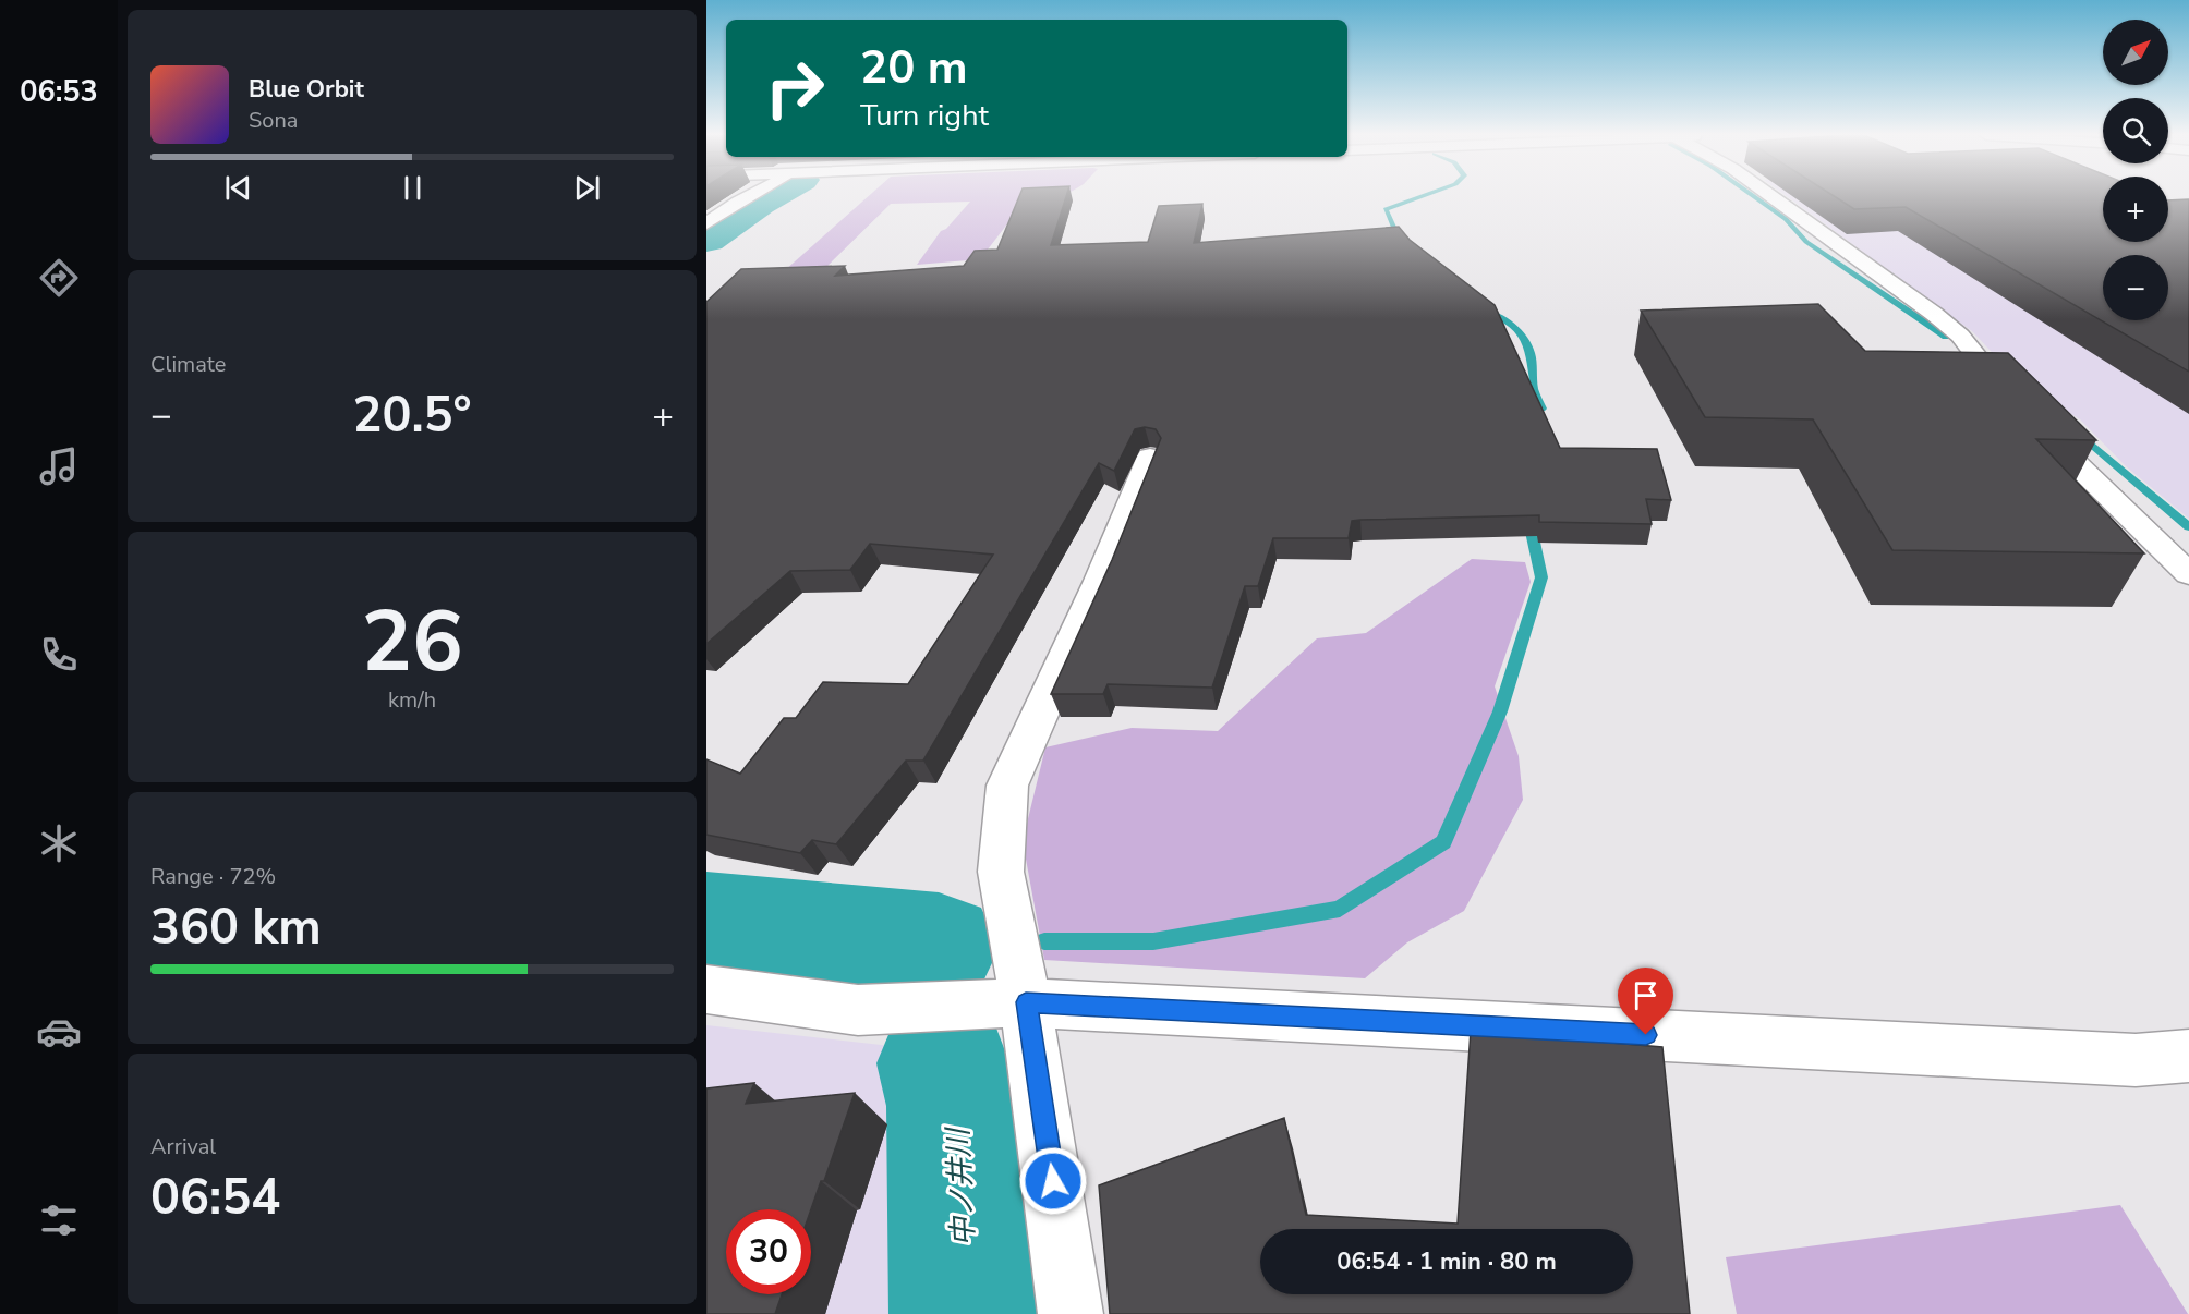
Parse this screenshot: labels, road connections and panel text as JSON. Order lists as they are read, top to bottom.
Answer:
{
  "water": ["中ノ井川"],
  "north": "top right",
  "page": {
    "tabs": "06:53",
    "map_buttons": ["+", "−"],
    "turn": ["20 m", "Turn right"],
    "song": ["Blue Orbit", "Sona"],
    "tile": [
      "Climate",
      ["26", "km/h"],
      ["Range · 72%", "360 km"],
      ["Arrival", "06:54"]
    ],
    "heat": ["−", "20.5°", "+"],
    "limit": "30",
    "trip": "06:54 · 1 min · 80 m"
  }
}
